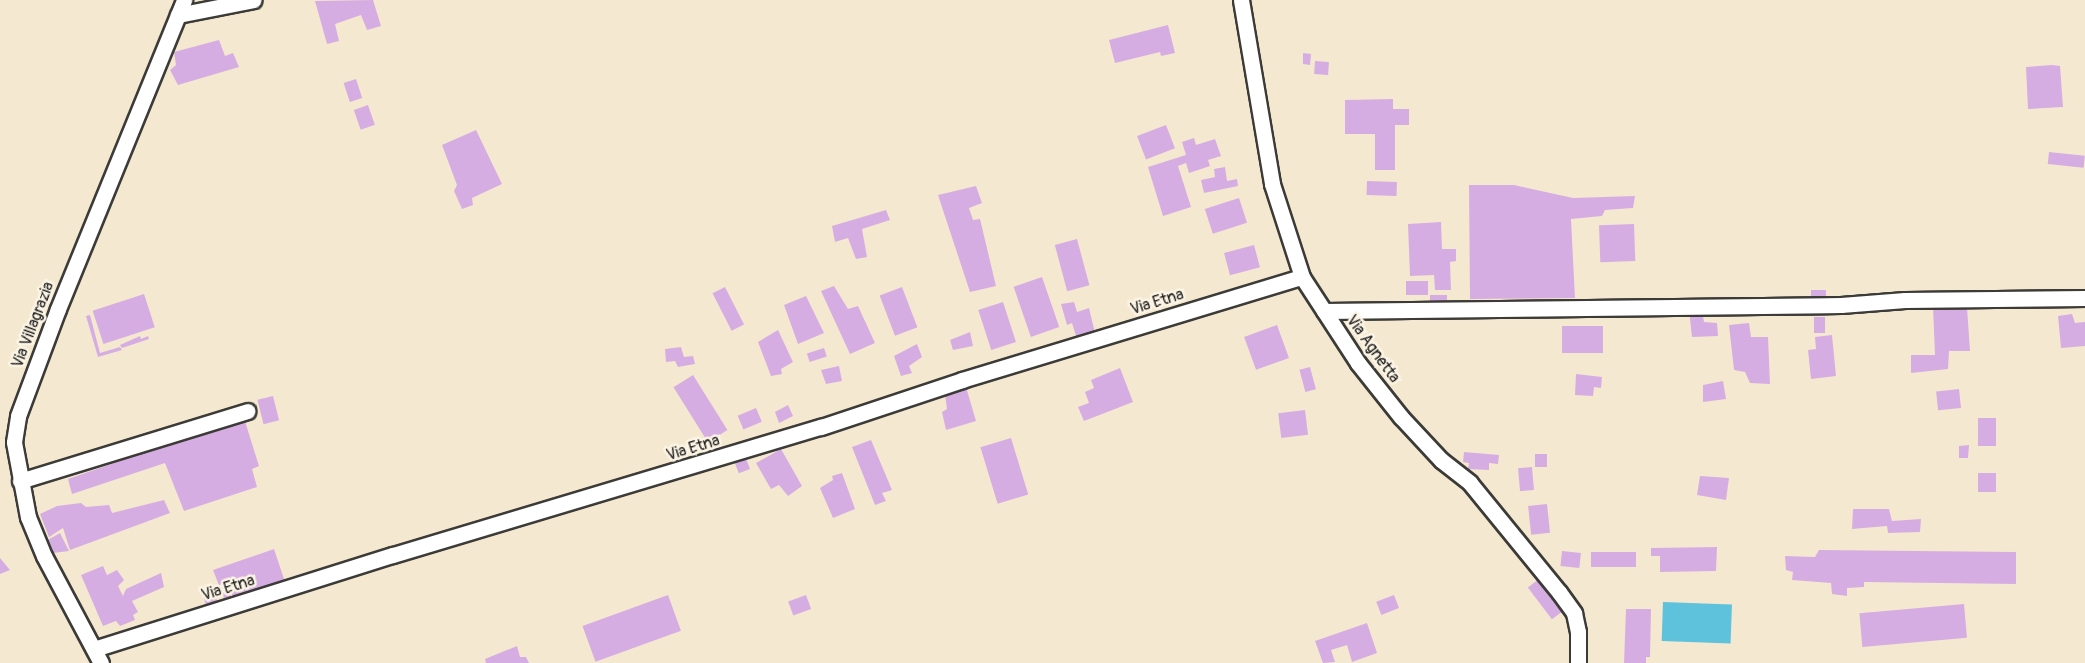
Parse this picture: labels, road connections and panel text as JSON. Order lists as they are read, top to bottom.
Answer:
{
  "streets": {
    "street": ["Via Etna", "Via Villagrazia", "Via Agnetta"]
  },
  "crossings": [
    ["Via Etna", "Via Villagrazia"],
    ["Via Etna", "Via Agnetta"]
  ]
}
